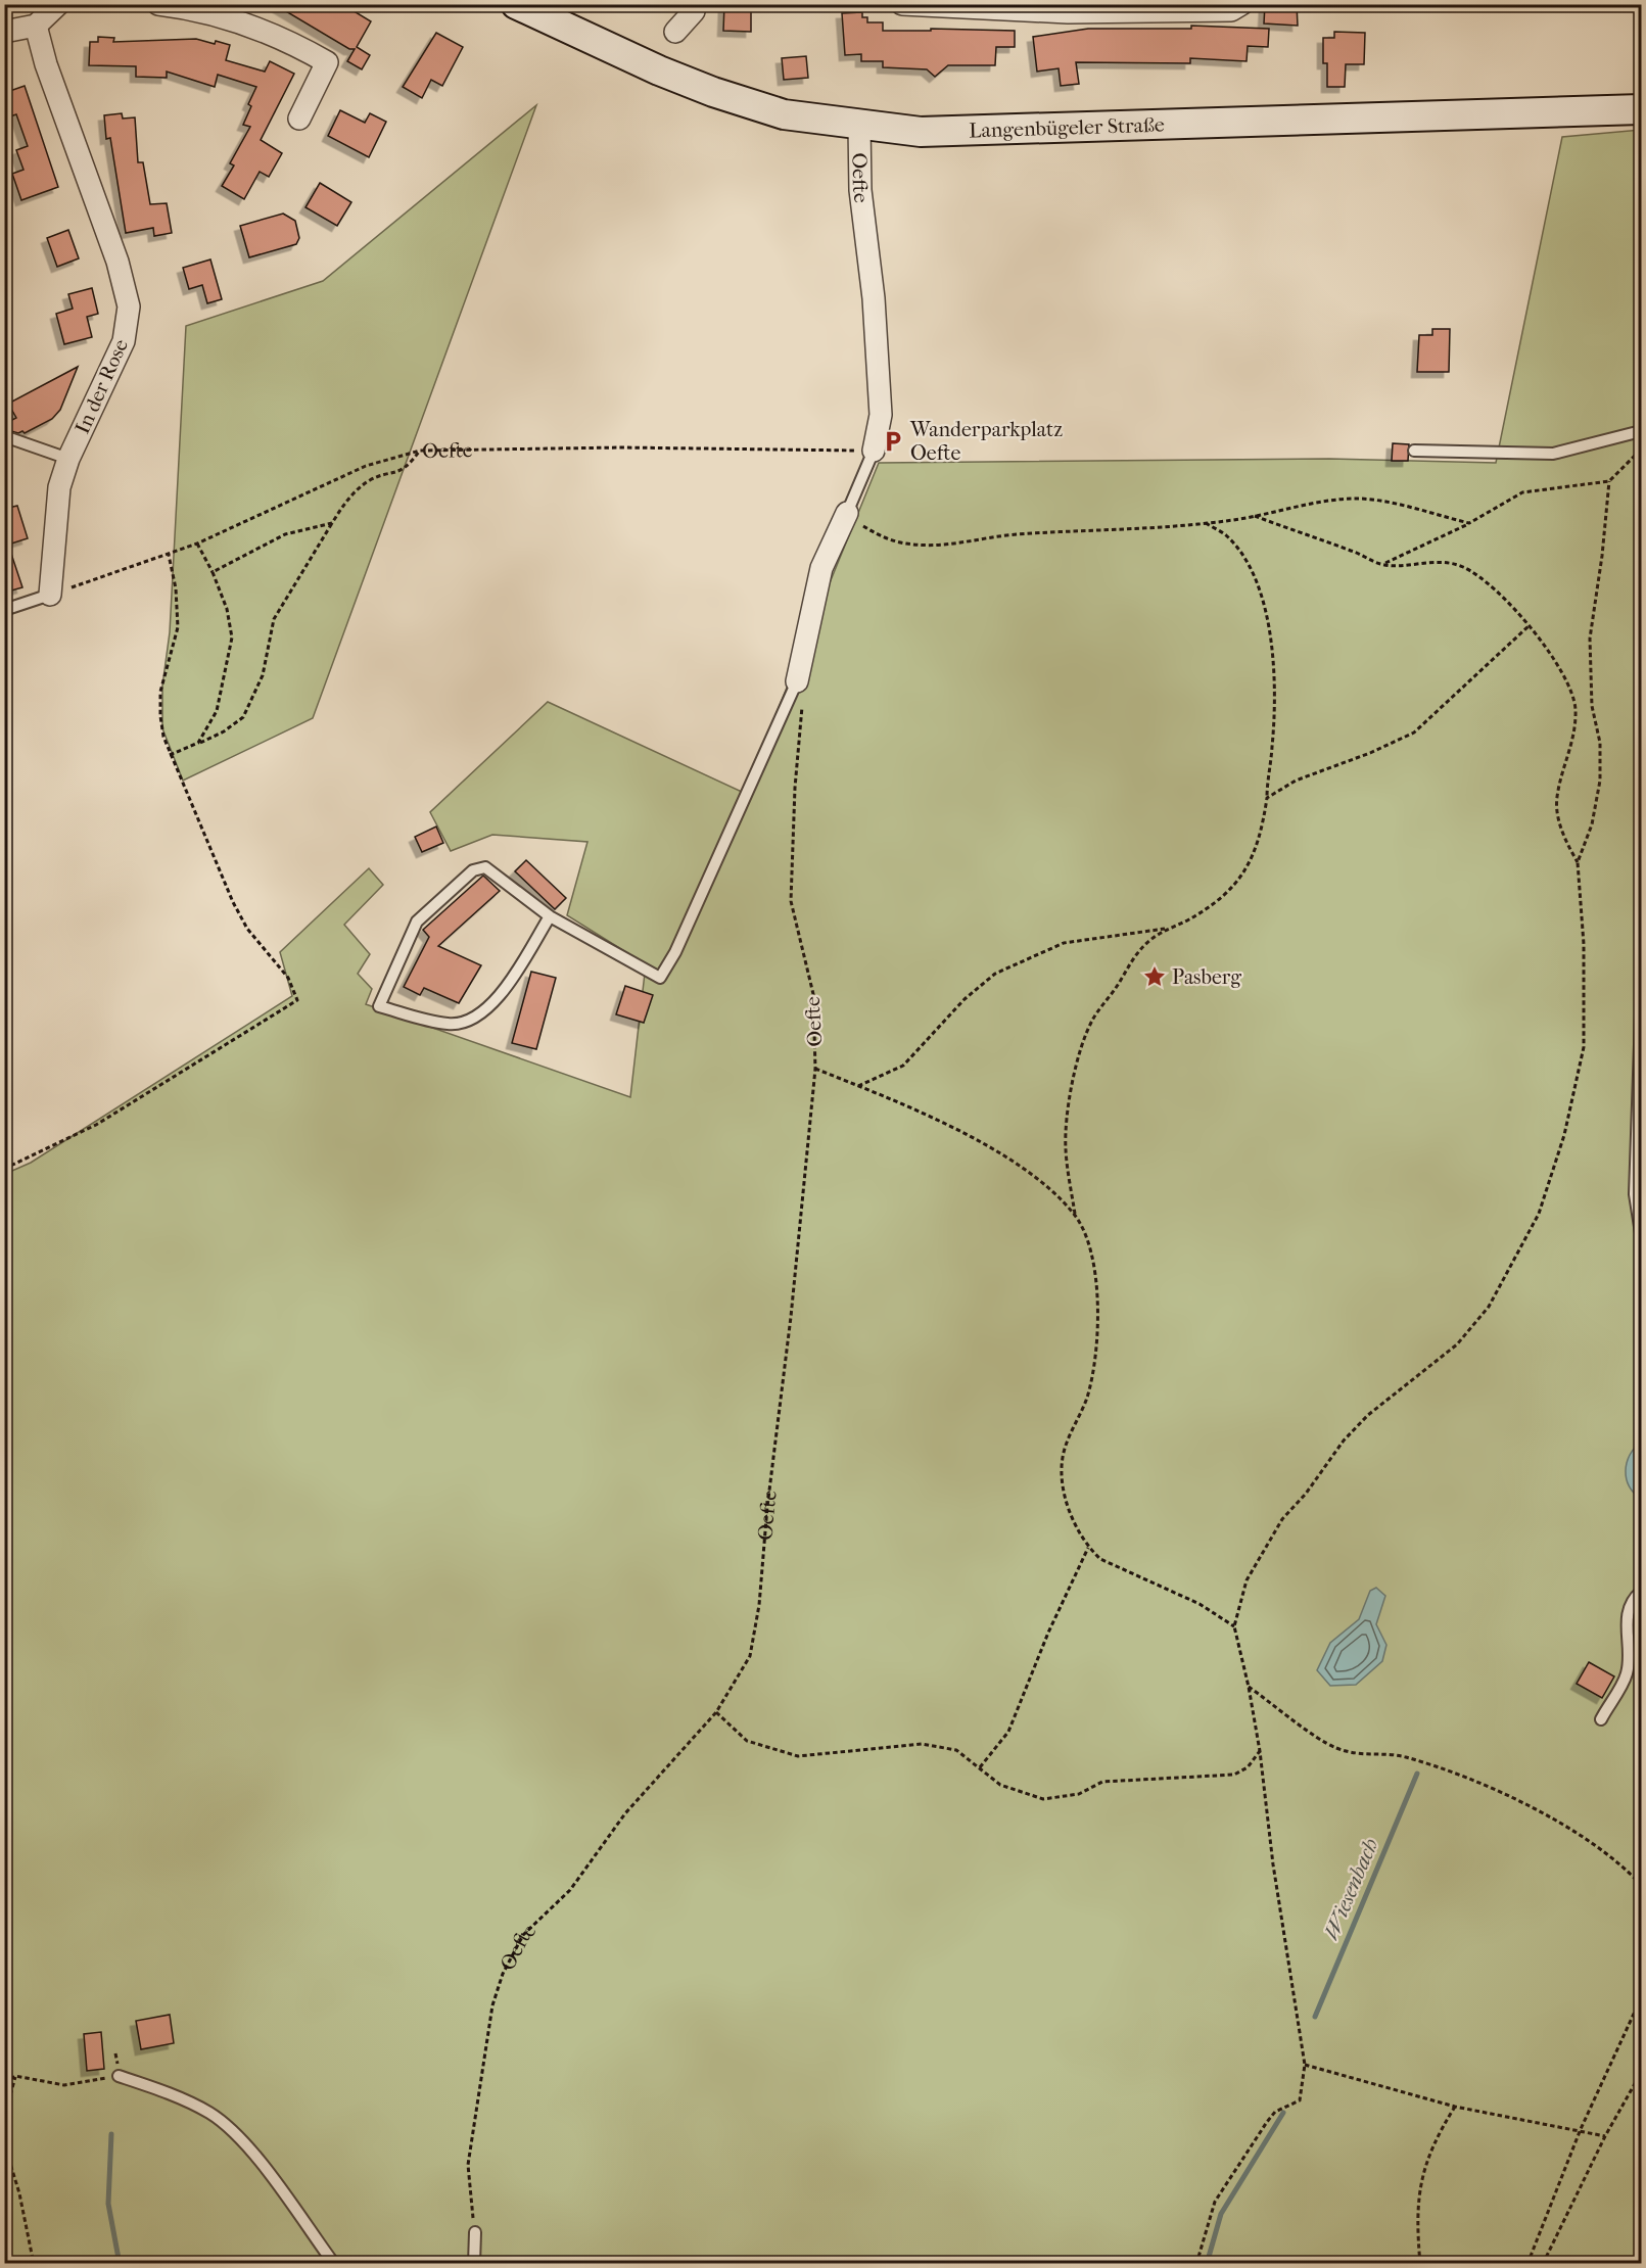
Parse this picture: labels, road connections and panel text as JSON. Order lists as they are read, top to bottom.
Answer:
{
  "streets": {
    "main road": ["Langenbügeler Straße"],
    "street": ["Oefte", "In der Rose"]
  },
  "crossings": [
    ["Langenbügeler Straße", "Oefte"],
    ["Oefte", "In der Rose"]
  ],
  "water": ["Wiesenbach"],
  "places": {
    "parking": ["Wanderparkplatz Oefte"],
    "place": ["Pasberg"]
  }
}
